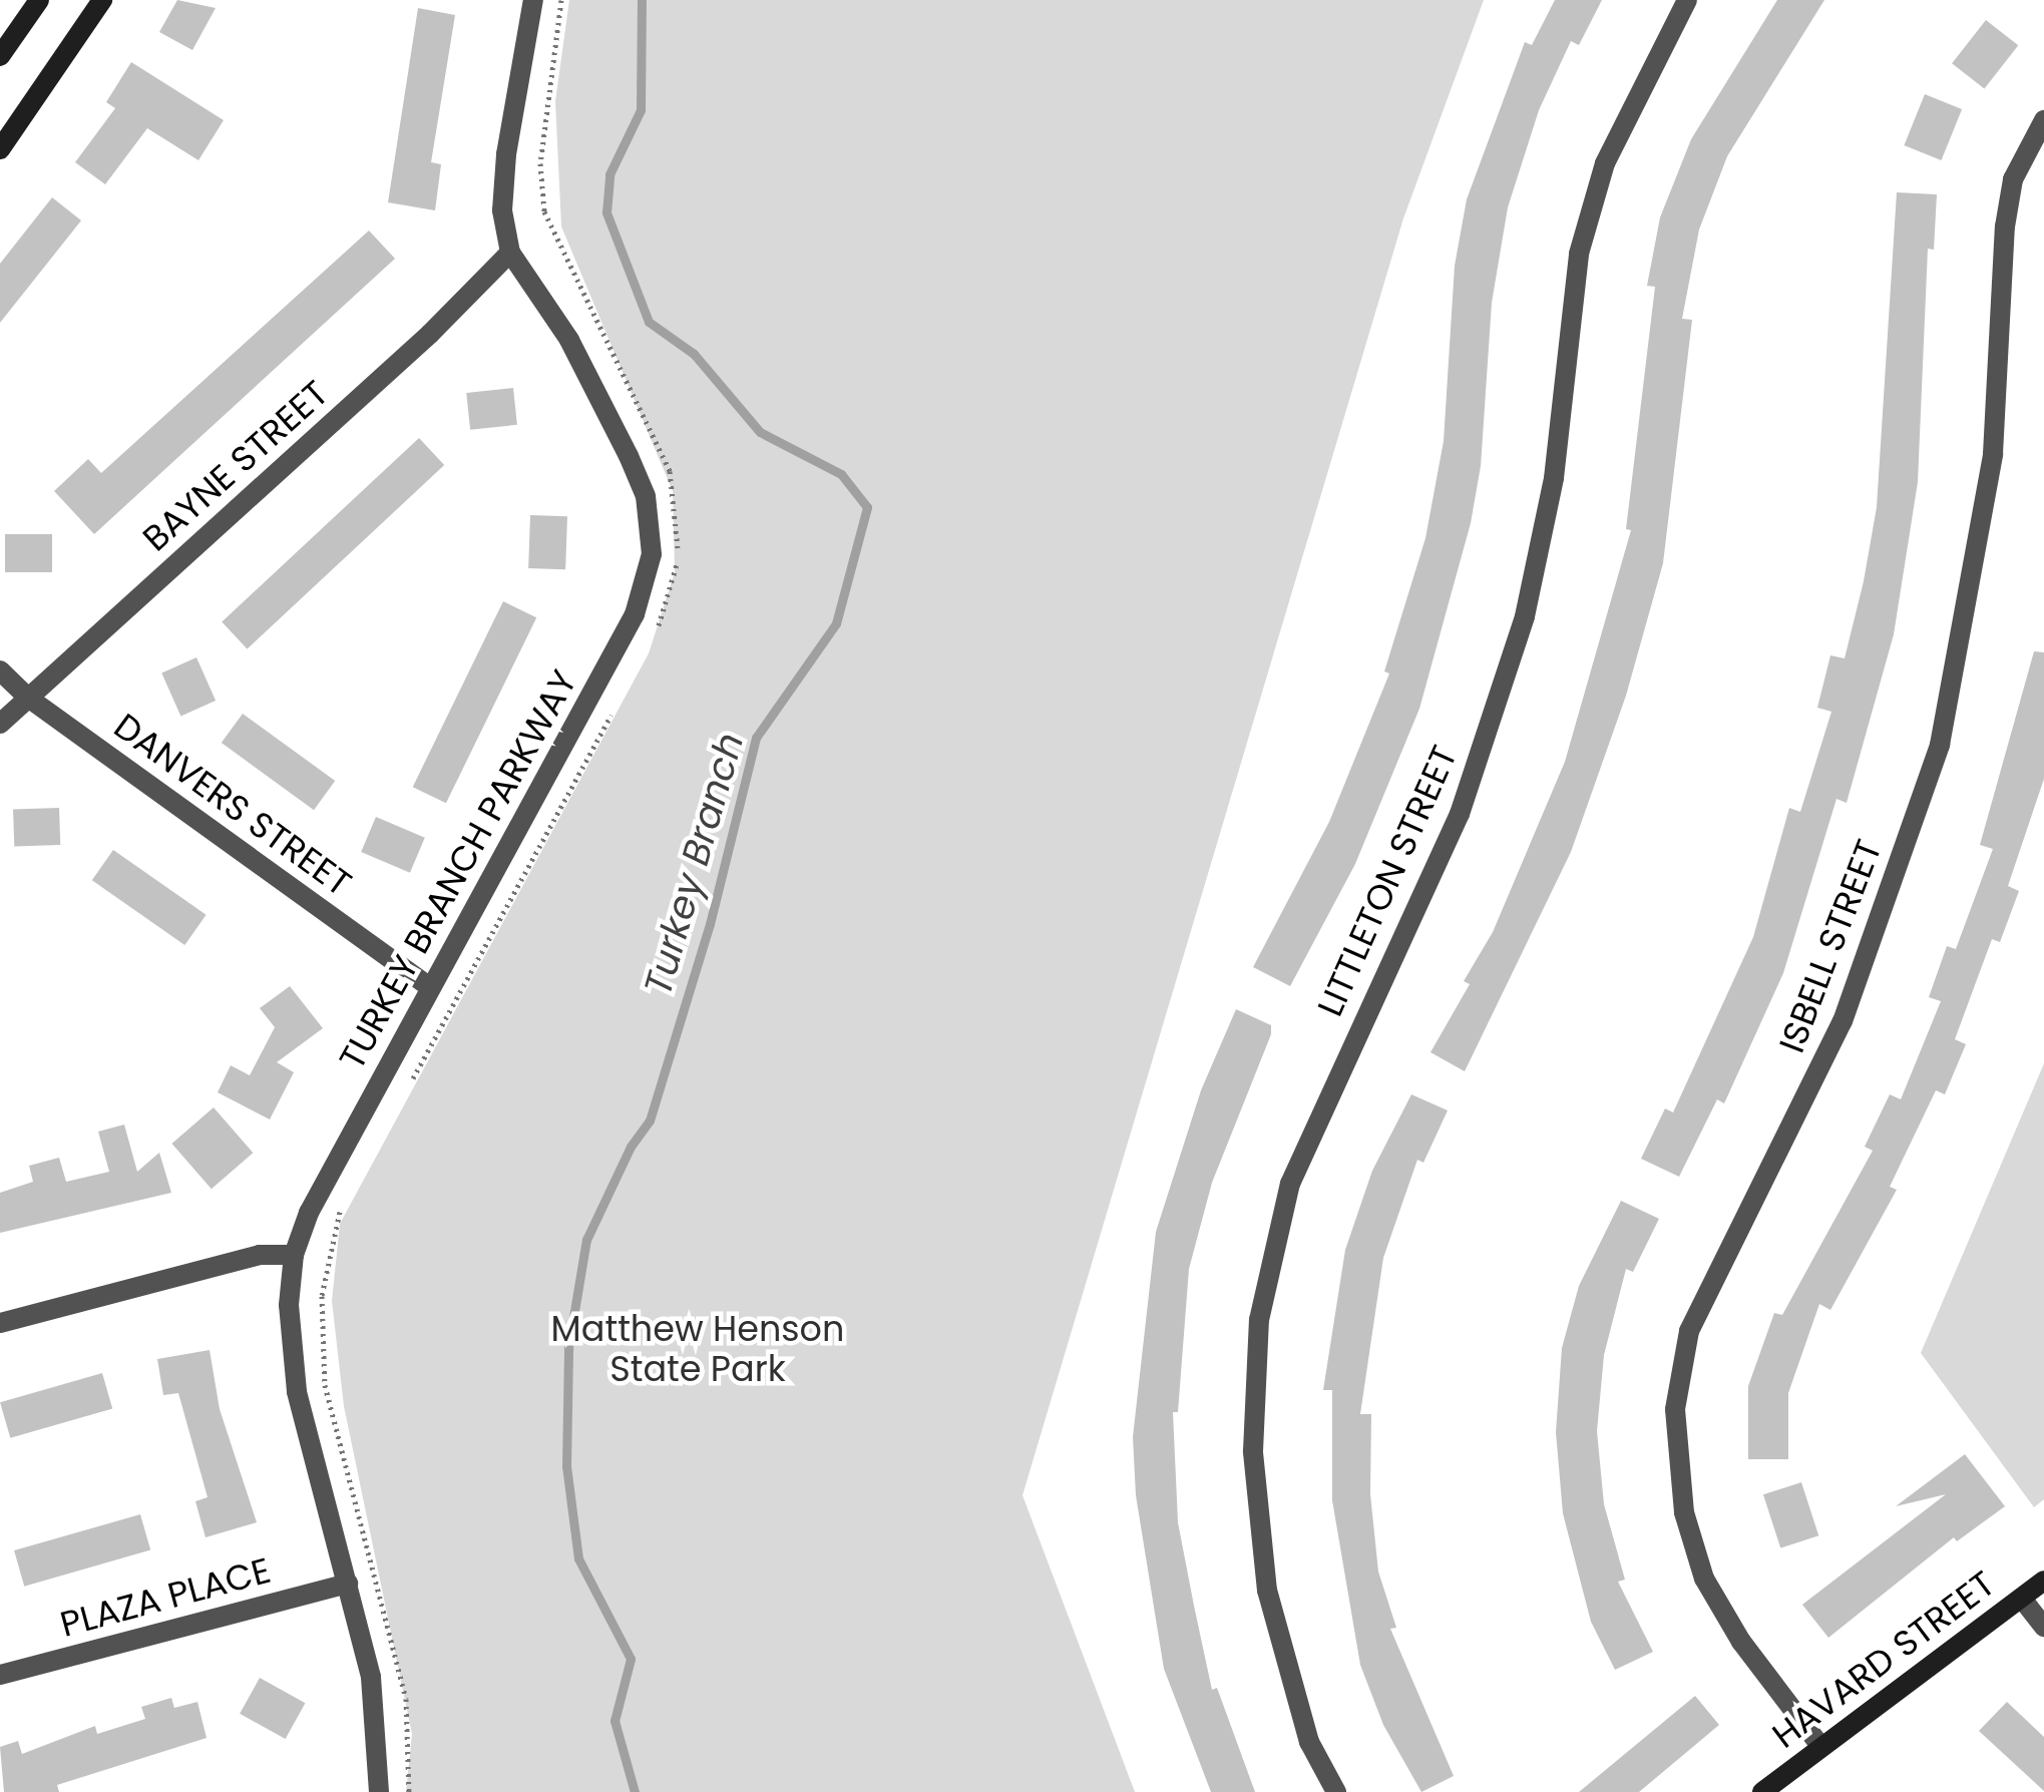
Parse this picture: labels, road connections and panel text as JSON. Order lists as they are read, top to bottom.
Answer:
{
  "streets": {
    "street": [
      "BAYNE STREET",
      "DANVERS STREET",
      "TURKEY BRANCH PARKWAY",
      "LITTLETON STREET",
      "ISBELL STREET",
      "PLAZA PLACE",
      "HAVARD STREET"
    ]
  },
  "crossings": [
    ["BAYNE STREET", "DANVERS STREET"],
    ["BAYNE STREET", "TURKEY BRANCH PARKWAY"],
    ["DANVERS STREET", "TURKEY BRANCH PARKWAY"],
    ["TURKEY BRANCH PARKWAY", "PLAZA PLACE"],
    ["ISBELL STREET", "HAVARD STREET"]
  ],
  "water": ["Turkey Branch"],
  "parks": ["Matthew Henson State Park"]
}
